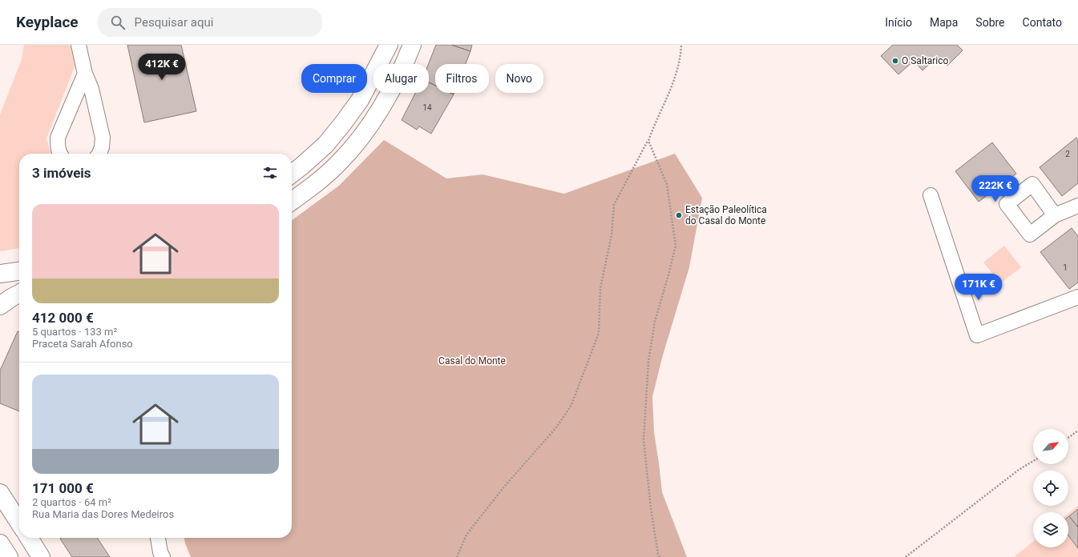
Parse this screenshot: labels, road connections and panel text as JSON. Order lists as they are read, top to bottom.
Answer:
{
  "parks": ["Casal do Monte"],
  "places": ["O Saltarico", "Estação Paleolítica do Casal do Monte"],
  "house_numbers": ["14", "2", "1"],
  "north": "top right",
  "page": {
    "header": "Keyplace",
    "search": "Pesquisar aqui",
    "nav": [
      "Início",
      "Mapa",
      "Sobre",
      "Contato"
    ],
    "price": ["412K €", "222K €", "171K €"],
    "chip": [
      "Comprar",
      "Alugar",
      "Filtros",
      "Novo"
    ],
    "heading": "3 imóveis",
    "list": [
      {
        "name": "412 000 €",
        "note": "5 quartos · 133 m² · Praceta Sarah Afonso"
      },
      {
        "name": "171 000 €",
        "note": "2 quartos · 64 m² · Rua Maria das Dores Medeiros"
      }
    ]
  }
}
